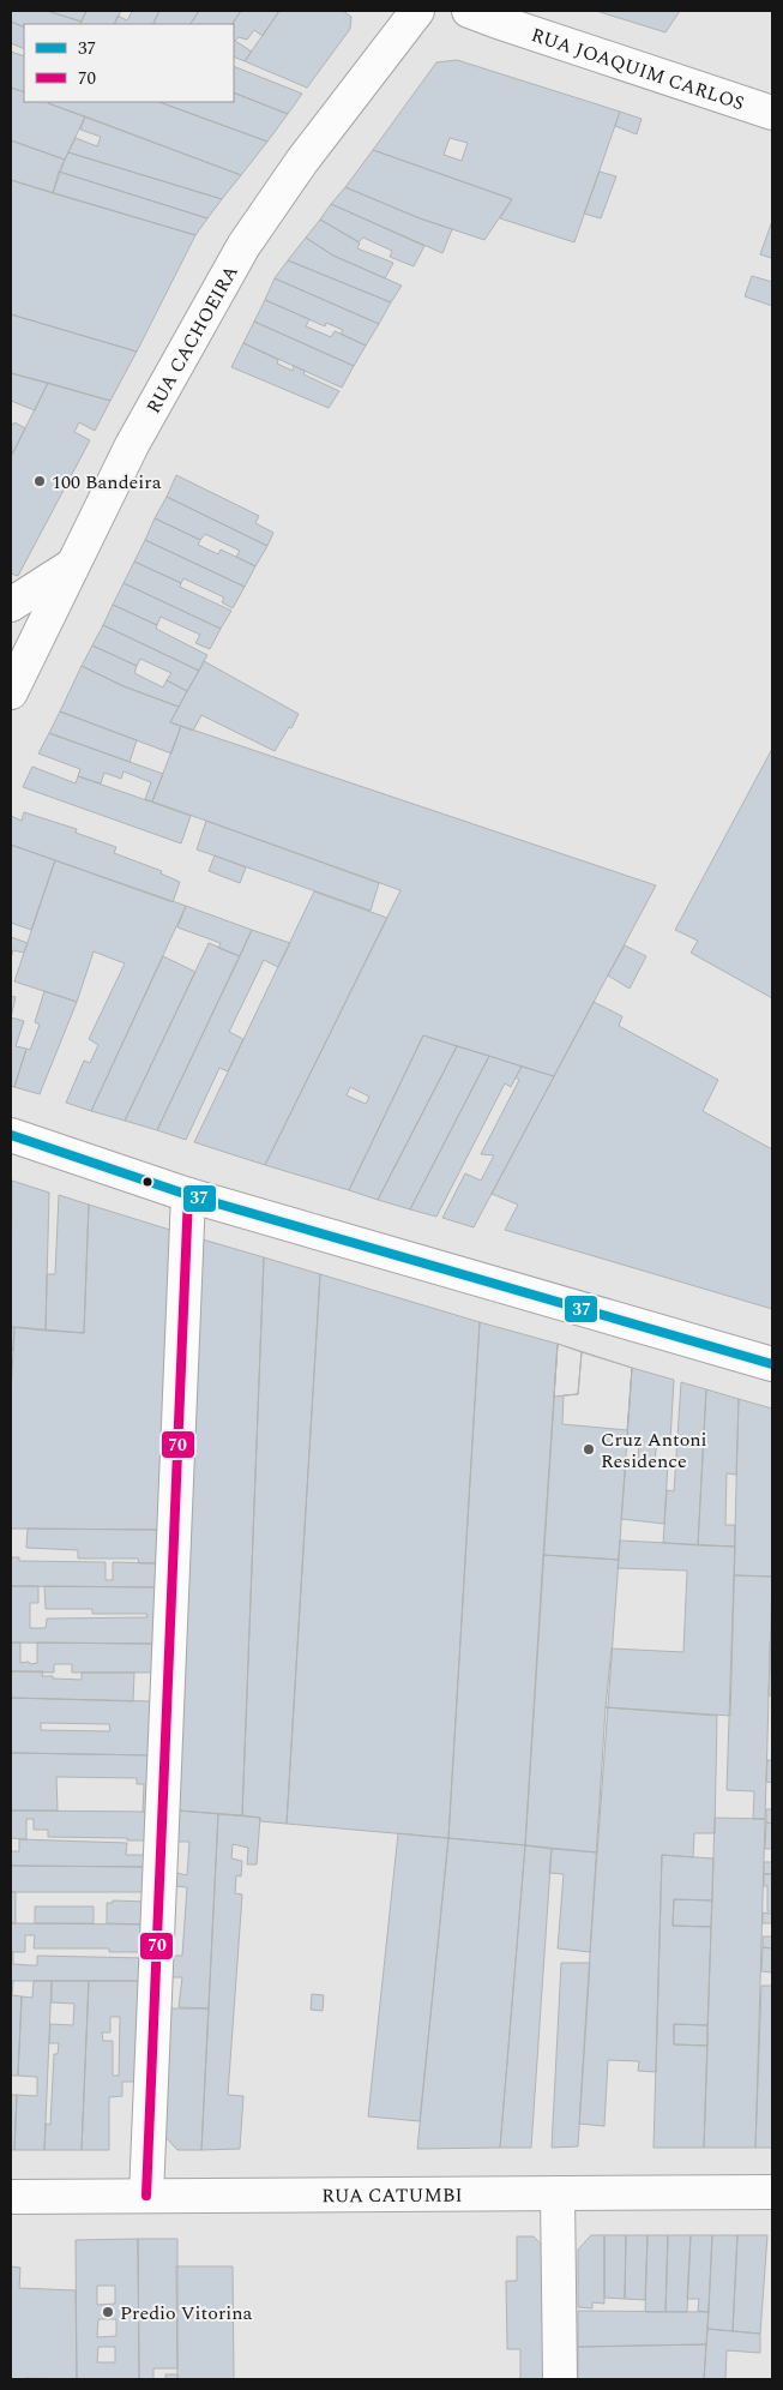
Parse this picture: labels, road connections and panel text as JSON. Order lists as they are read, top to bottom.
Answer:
{
  "streets": {
    "street": ["RUA JOAQUIM CARLOS", "RUA CACHOEIRA", "RUA CATUMBI"]
  },
  "places": ["100 Bandeira", "Cruz Antoni Residence", "Predio Vitorina"],
  "lines": ["transit line 37", "transit line 70"],
  "legend": ["37", "70"]
}
